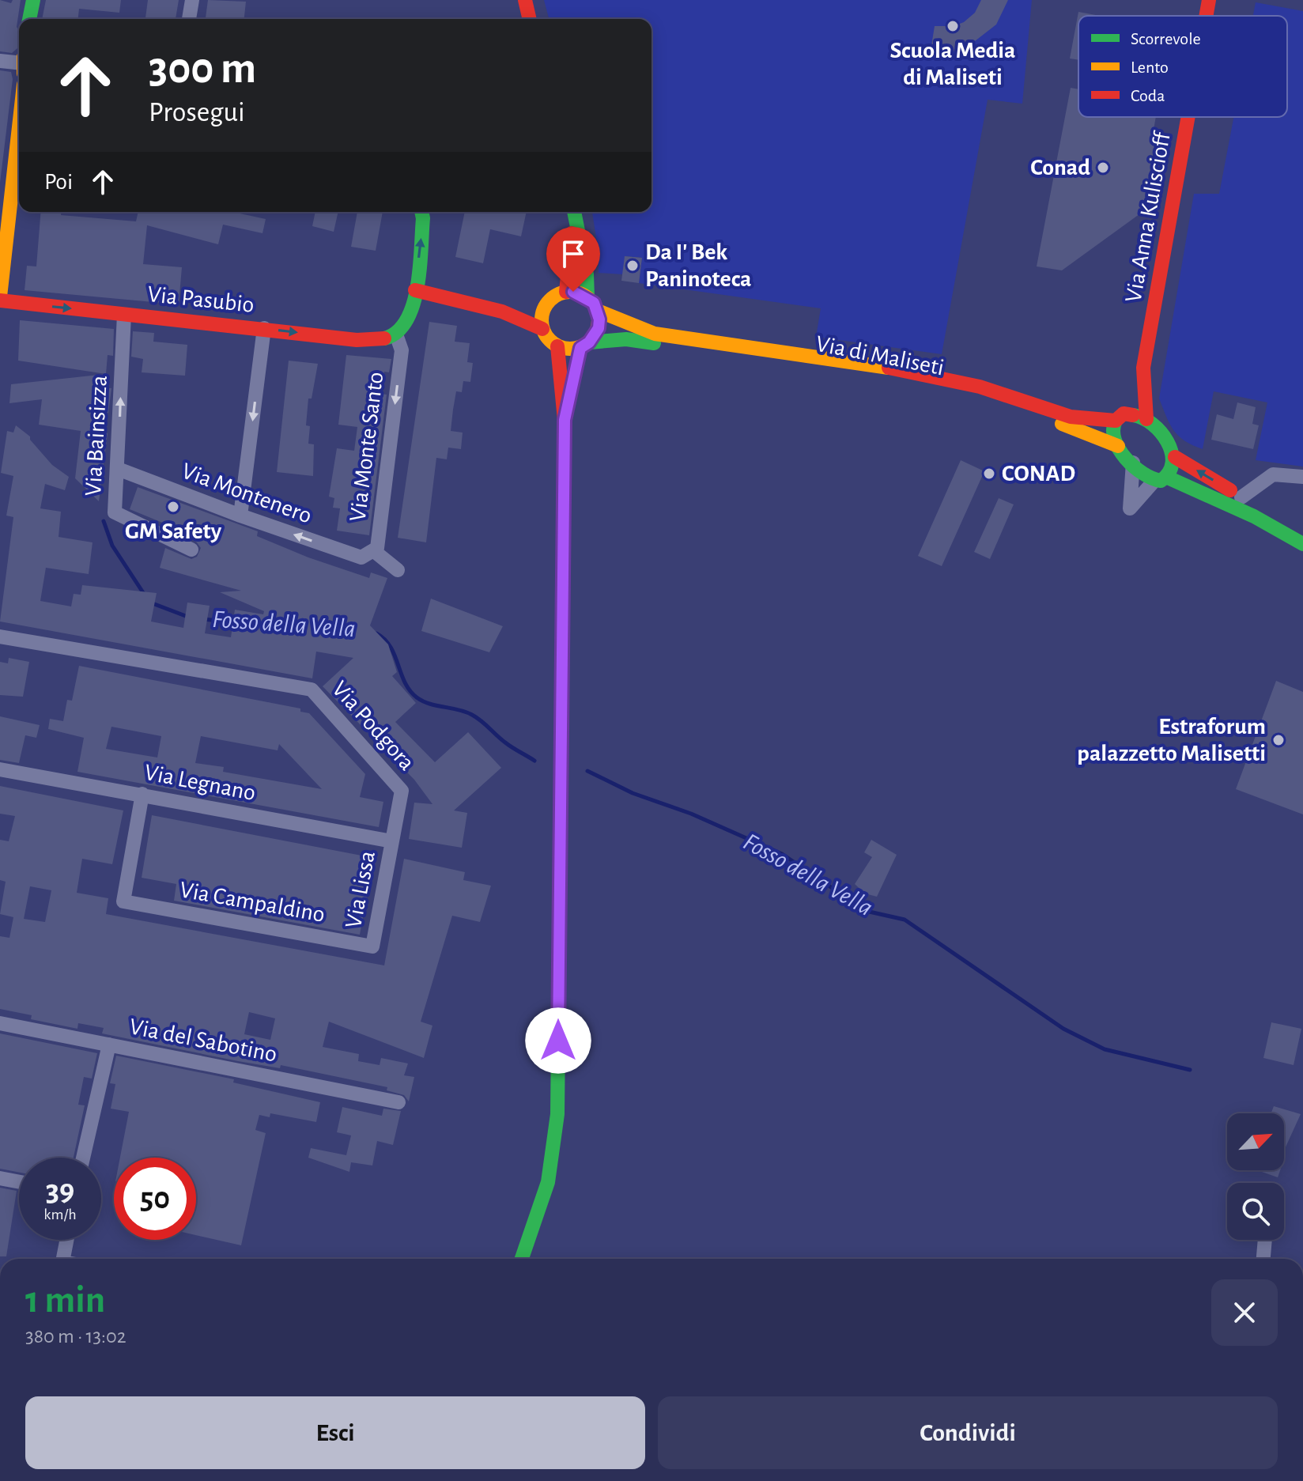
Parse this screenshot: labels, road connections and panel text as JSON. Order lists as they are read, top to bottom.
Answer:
{
  "streets": {
    "street": [
      "Via Anna Kuliscioff",
      "Via Pasubio",
      "Via di Maliseti",
      "Via Bainsizza",
      "Via Monte Santo",
      "Via Montenero",
      "Via Podgora",
      "Via Legnano",
      "Via Lissa",
      "Via Campaldino",
      "Via del Sabotino"
    ]
  },
  "crossings": [
    ["Via Pasubio", "Via Bainsizza"],
    ["Via Pasubio", "Via Monte Santo"],
    ["Via Bainsizza", "Via Montenero"],
    ["Via Monte Santo", "Via Montenero"],
    ["Via Podgora", "Via Legnano"],
    ["Via Podgora", "Via Lissa"],
    ["Via Legnano", "Via Lissa"],
    ["Via Legnano", "Via Campaldino"],
    ["Via Lissa", "Via Campaldino"]
  ],
  "one_way": [
    "Via Pasubio",
    "Via Bainsizza",
    "Via Monte Santo",
    "Via Montenero"
  ],
  "water": ["Fosso della Vella"],
  "places": [
    "Scuola Media di Maliseti",
    "Conad",
    "Da I' Bek Paninoteca",
    "CONAD",
    "GM Safety",
    "Estraforum palazzetto Malisetti"
  ],
  "legend": ["Scorrevole", "Lento", "Coda"],
  "north": "top right",
  "page": {
    "turn": ["300 m", "Prosegui"],
    "then": "Poi",
    "speed": "39 km/h",
    "limit": "50",
    "heading": ["1 min", "380 m · 13:02"],
    "buttons": ["Esci", "Condividi"]
  }
}
